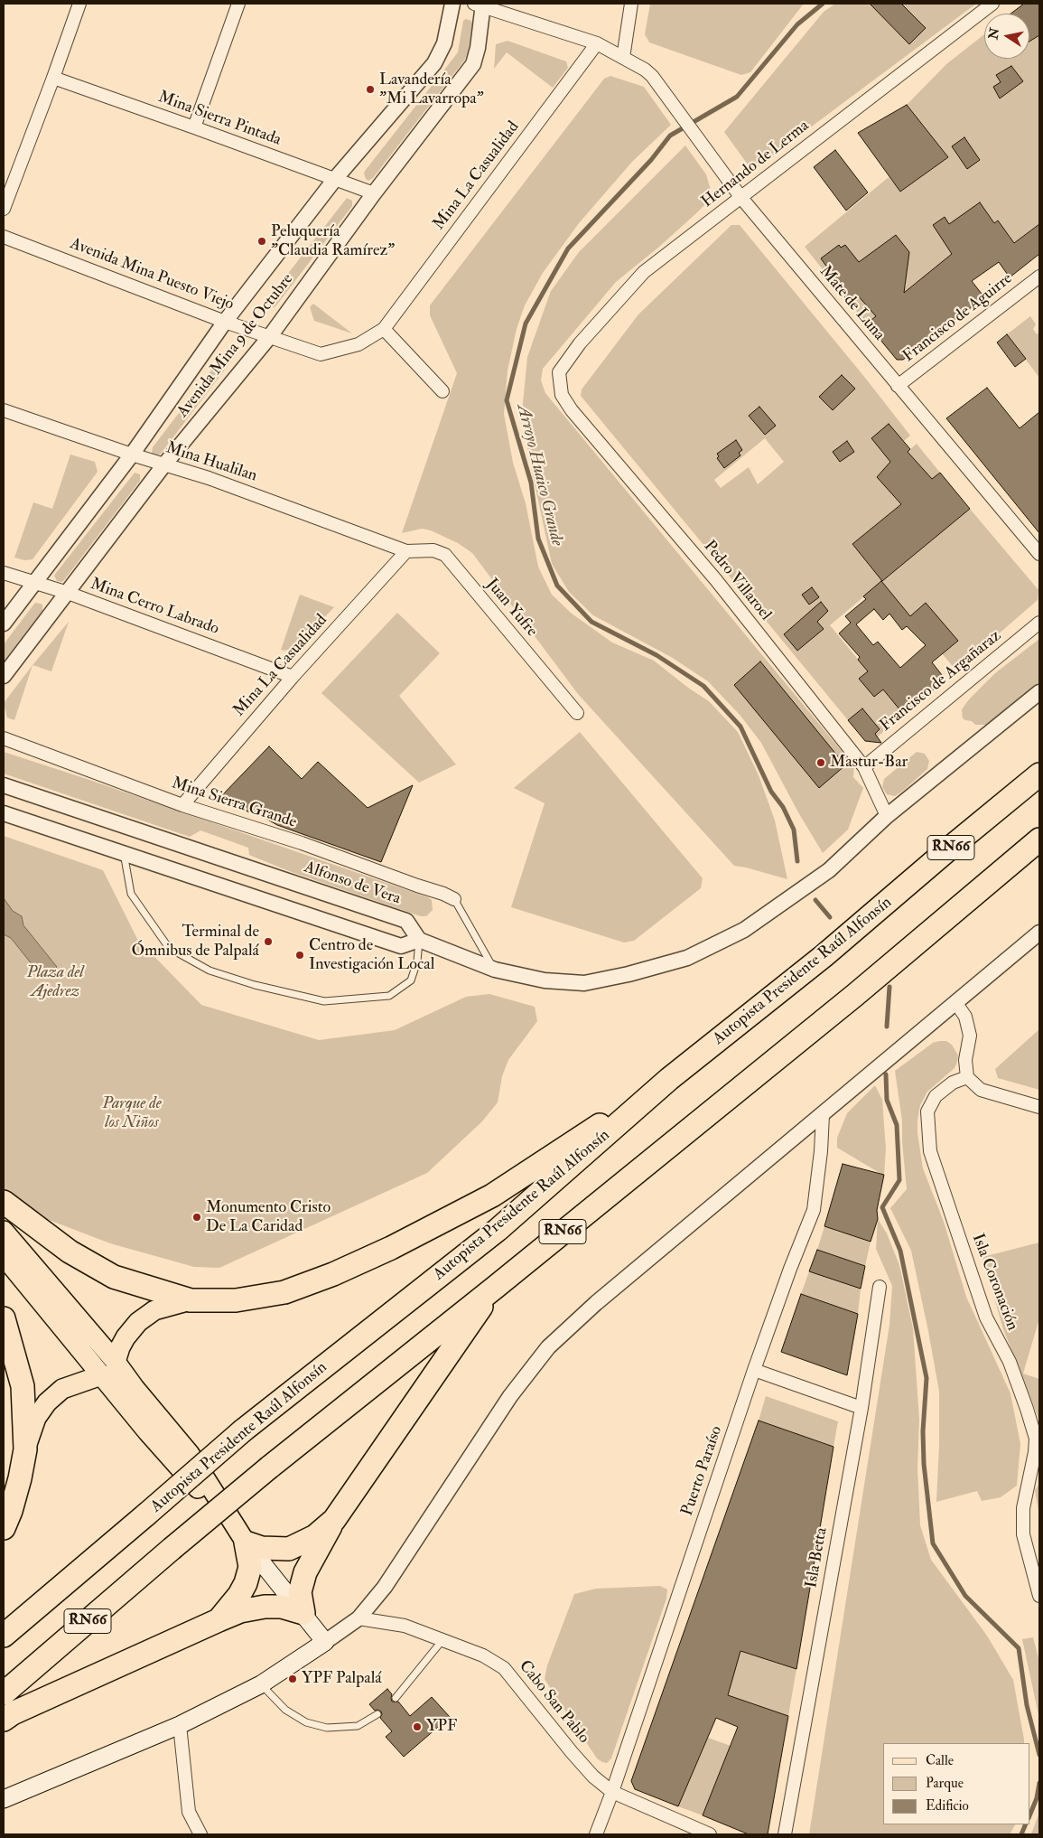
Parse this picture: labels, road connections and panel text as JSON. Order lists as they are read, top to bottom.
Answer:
{
  "streets": {
    "highway": ["RN66", "Autopista Presidente Raúl Alfonsín"],
    "street": [
      "Mina Sierra Pintada",
      "Hernando de Lerma",
      "Mina La Casualidad",
      "Avenida Mina Puesto Viejo",
      "Mate de Luna",
      "Francisco de Aguirre",
      "Avenida Mina 9 de Octubre",
      "Mina Hualilan",
      "Pedro Villaroel",
      "Mina Cerro Labrado",
      "Juan Yufre",
      "Francisco de Argañaraz",
      "Mina Sierra Grande",
      "Alfonso de Vera",
      "Isla Coronación",
      "Puerto Paraíso",
      "Isla Betta",
      "Cabo San Pablo"
    ]
  },
  "crossings": [
    ["Mina Sierra Pintada", "Avenida Mina 9 de Octubre"],
    ["Hernando de Lerma", "Mate de Luna"],
    ["Hernando de Lerma", "Pedro Villaroel"],
    ["Mina La Casualidad", "Avenida Mina Puesto Viejo"],
    ["Mina La Casualidad", "Mina Hualilan"],
    ["Mina La Casualidad", "Mina Cerro Labrado"],
    ["Mina La Casualidad", "Juan Yufre"],
    ["Mina La Casualidad", "Mina Sierra Grande"],
    ["Avenida Mina Puesto Viejo", "Avenida Mina 9 de Octubre"],
    ["Mate de Luna", "Francisco de Aguirre"],
    ["Avenida Mina 9 de Octubre", "Mina Hualilan"],
    ["Avenida Mina 9 de Octubre", "Mina Cerro Labrado"],
    ["Mina Hualilan", "Juan Yufre"],
    ["Pedro Villaroel", "Francisco de Argañaraz"],
    ["Puerto Paraíso", "Cabo San Pablo"]
  ],
  "water": ["Arroyo Huaico Grande"],
  "parks": ["Plaza del Ajedrez", "Parque de los Niños"],
  "places": [
    "Lavandería \"Mi Lavarropa\"",
    "Peluquería \"Claudia Ramírez\"",
    "Mastur-Bar",
    "Terminal de Ómnibus de Palpalá",
    "Centro de Investigación Local",
    "Monumento Cristo De La Caridad",
    "YPF Palpalá",
    "YPF"
  ],
  "legend": ["Calle", "Parque", "Edificio"],
  "north": "left"
}
